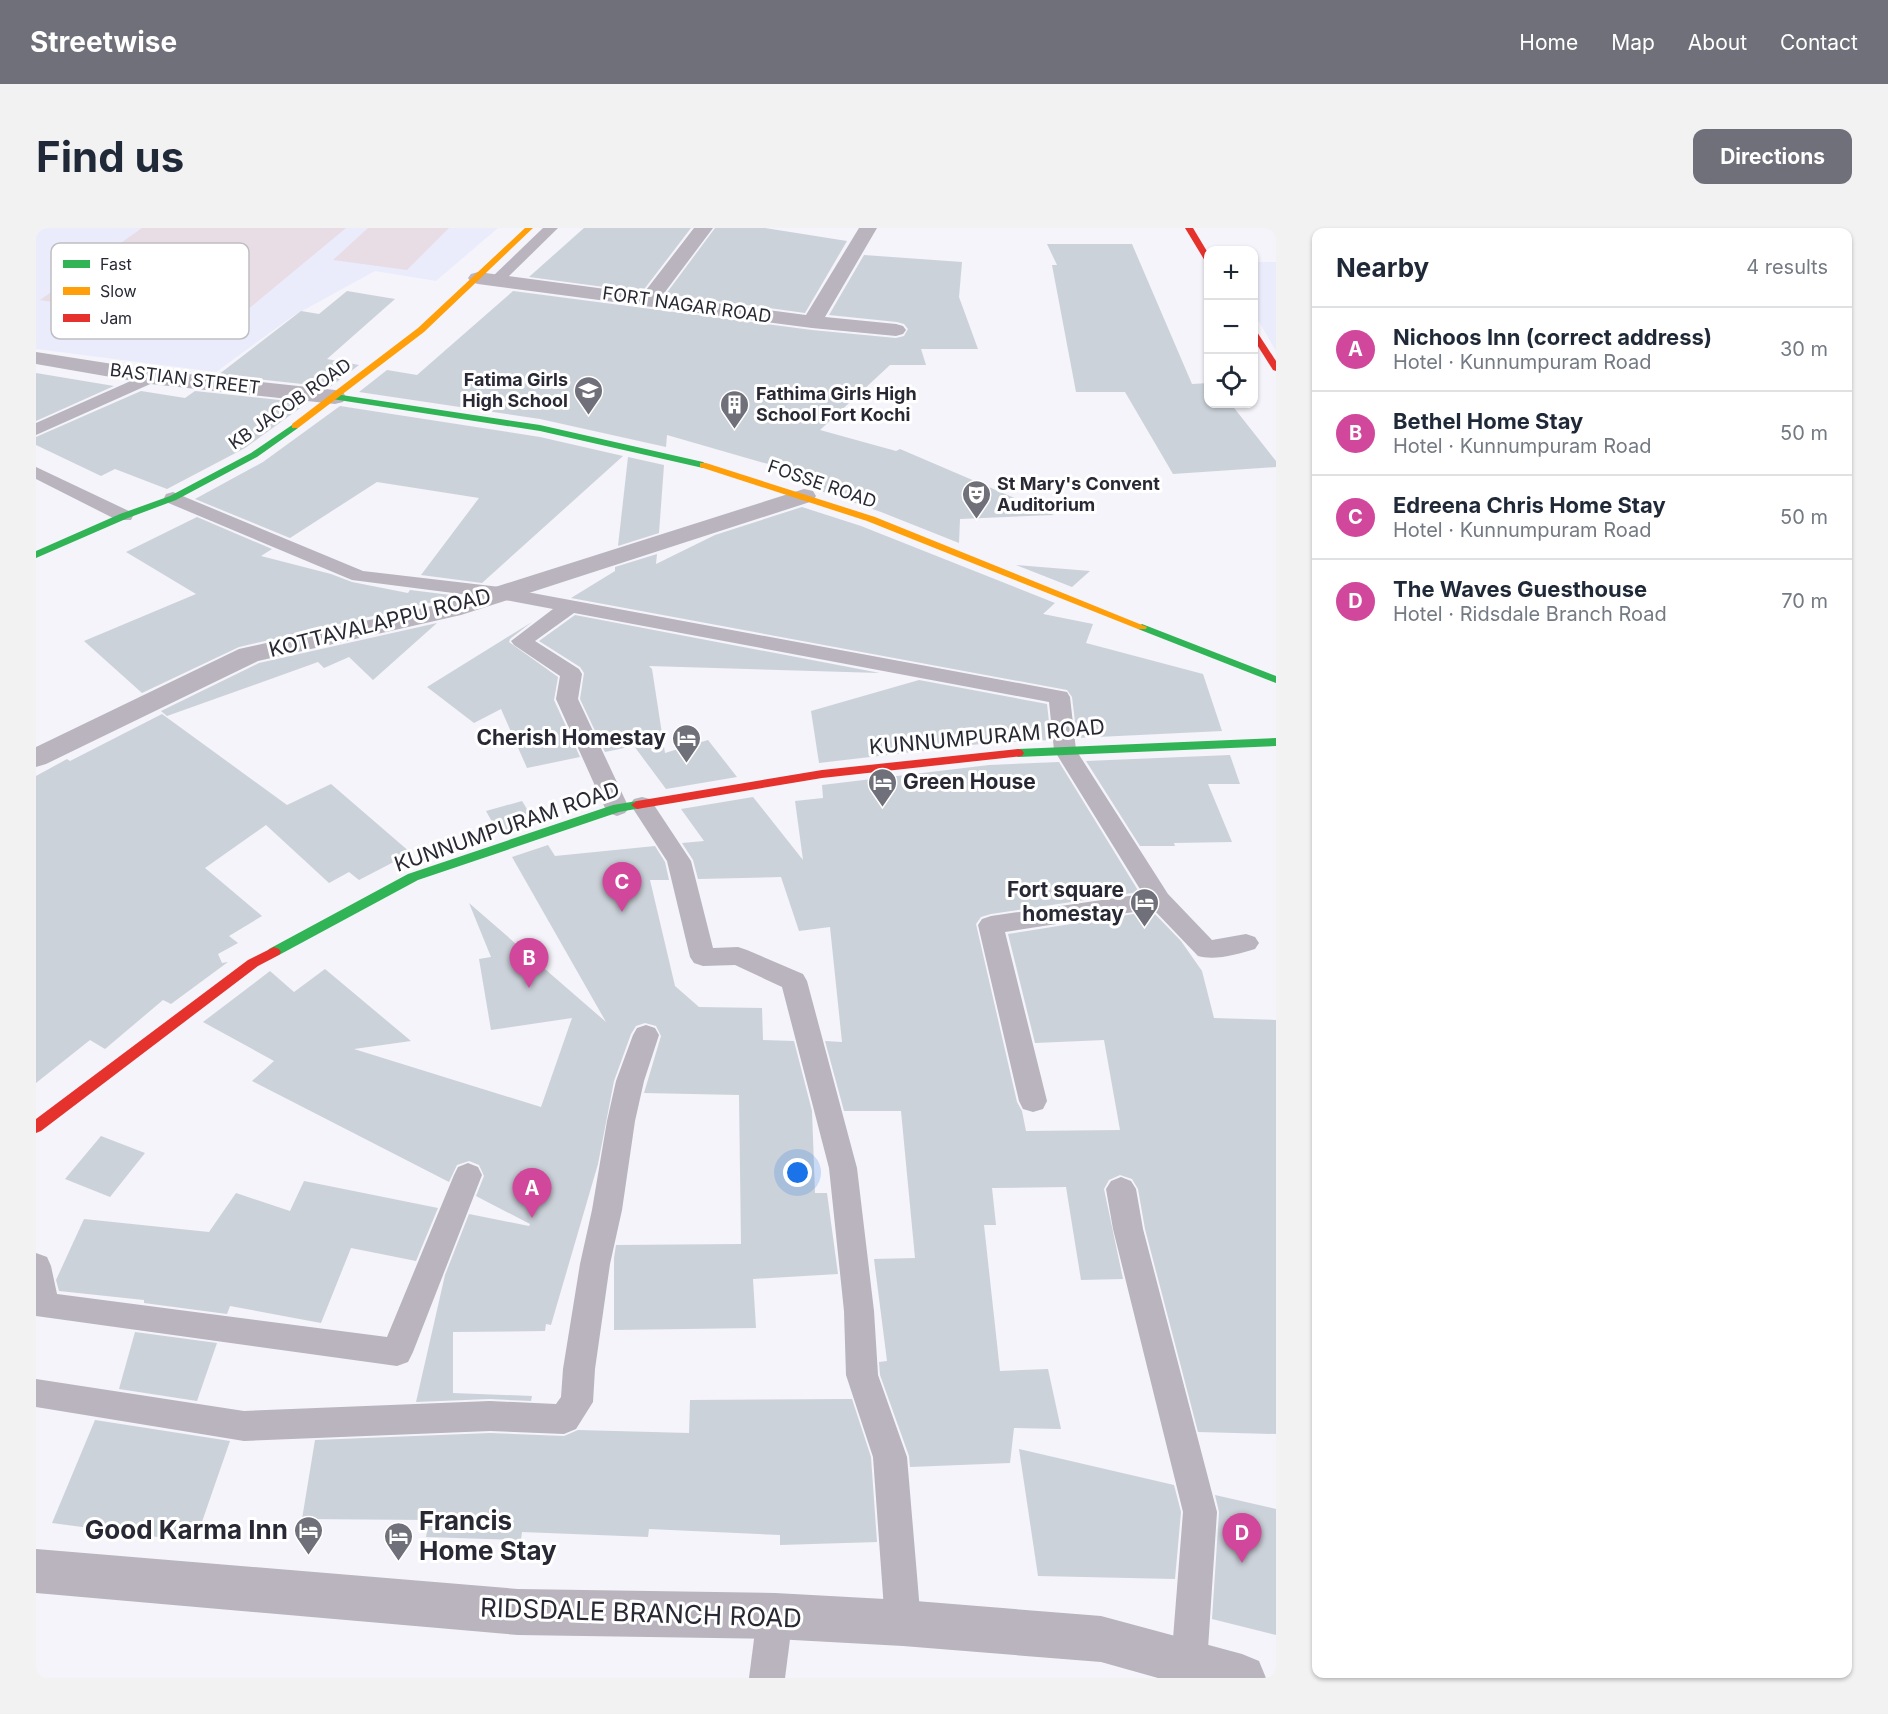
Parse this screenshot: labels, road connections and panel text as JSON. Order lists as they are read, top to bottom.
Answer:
{
  "streets": {
    "street": [
      "FORT NAGAR ROAD",
      "BASTIAN STREET",
      "KB JACOB ROAD",
      "FOSSE ROAD",
      "KOTTAVALAPPU ROAD",
      "KUNNUMPURAM ROAD",
      "RIDSDALE BRANCH ROAD"
    ]
  },
  "crossings": [
    ["FORT NAGAR ROAD", "KB JACOB ROAD"],
    ["BASTIAN STREET", "KB JACOB ROAD"],
    ["BASTIAN STREET", "FOSSE ROAD"],
    ["KB JACOB ROAD", "FOSSE ROAD"],
    ["FOSSE ROAD", "KOTTAVALAPPU ROAD"]
  ],
  "places": {
    "school or university": ["Fatima Girls High School"],
    "building": ["Fathima Girls High School Fort Kochi"],
    "theatre": ["St Mary's Convent Auditorium"],
    "hotel": [
      "Cherish Homestay",
      "Green House",
      "Fort square homestay",
      "Good Karma Inn",
      "Francis Home Stay"
    ]
  },
  "legend": ["Fast", "Slow", "Jam"],
  "page": {
    "header": "Streetwise",
    "nav": [
      "Home",
      "Map",
      "About",
      "Contact"
    ],
    "buttons": "Directions",
    "title": "Find us",
    "heading": ["Nearby", "4 results"],
    "map_buttons": ["+", "−"],
    "list": [
      {
        "mark": "A",
        "name": "Nichoos Inn (correct address)",
        "note": "Hotel · Kunnumpuram Road",
        "value": "30 m"
      },
      {
        "mark": "B",
        "name": "Bethel Home Stay",
        "note": "Hotel · Kunnumpuram Road",
        "value": "50 m"
      },
      {
        "mark": "C",
        "name": "Edreena Chris Home Stay",
        "note": "Hotel · Kunnumpuram Road",
        "value": "50 m"
      },
      {
        "mark": "D",
        "name": "The Waves Guesthouse",
        "note": "Hotel · Ridsdale Branch Road",
        "value": "70 m"
      }
    ],
    "pins": [
      "C",
      "B",
      "A",
      "D"
    ]
  }
}
